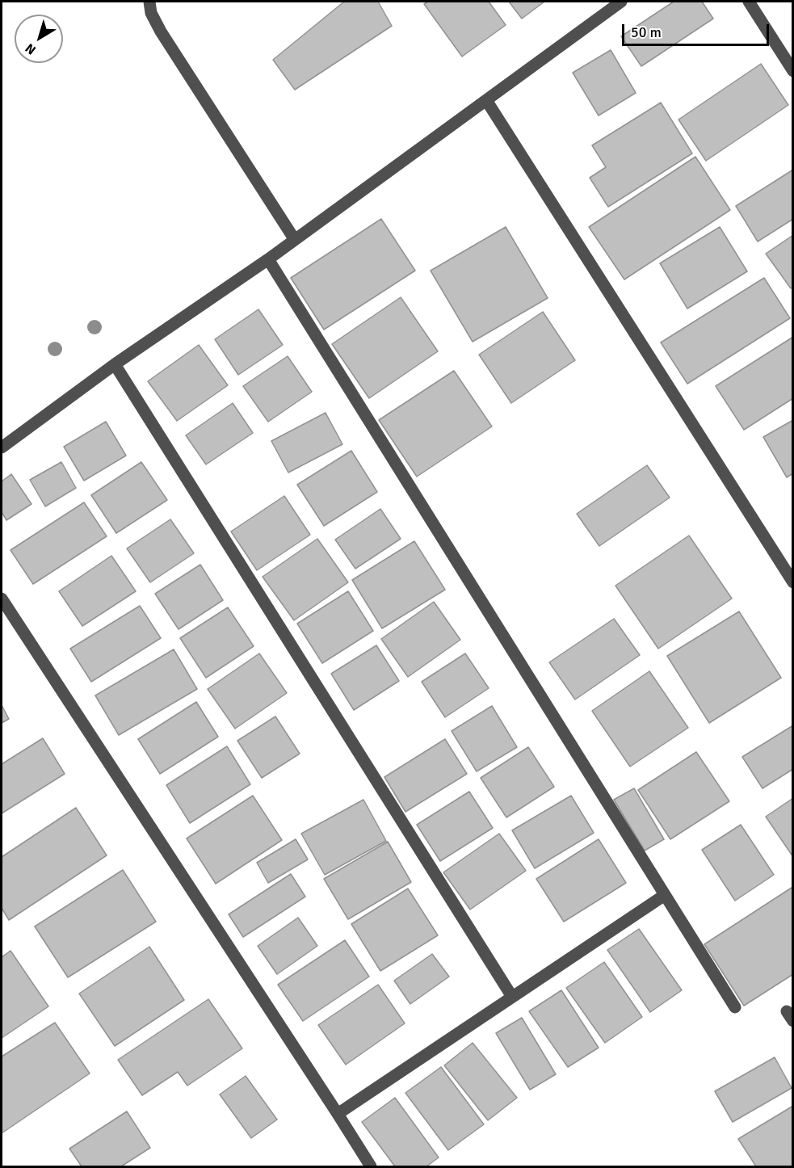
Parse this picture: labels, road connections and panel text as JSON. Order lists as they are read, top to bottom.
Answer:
{
  "scale_bar": "50 m",
  "north": "bottom left"
}
